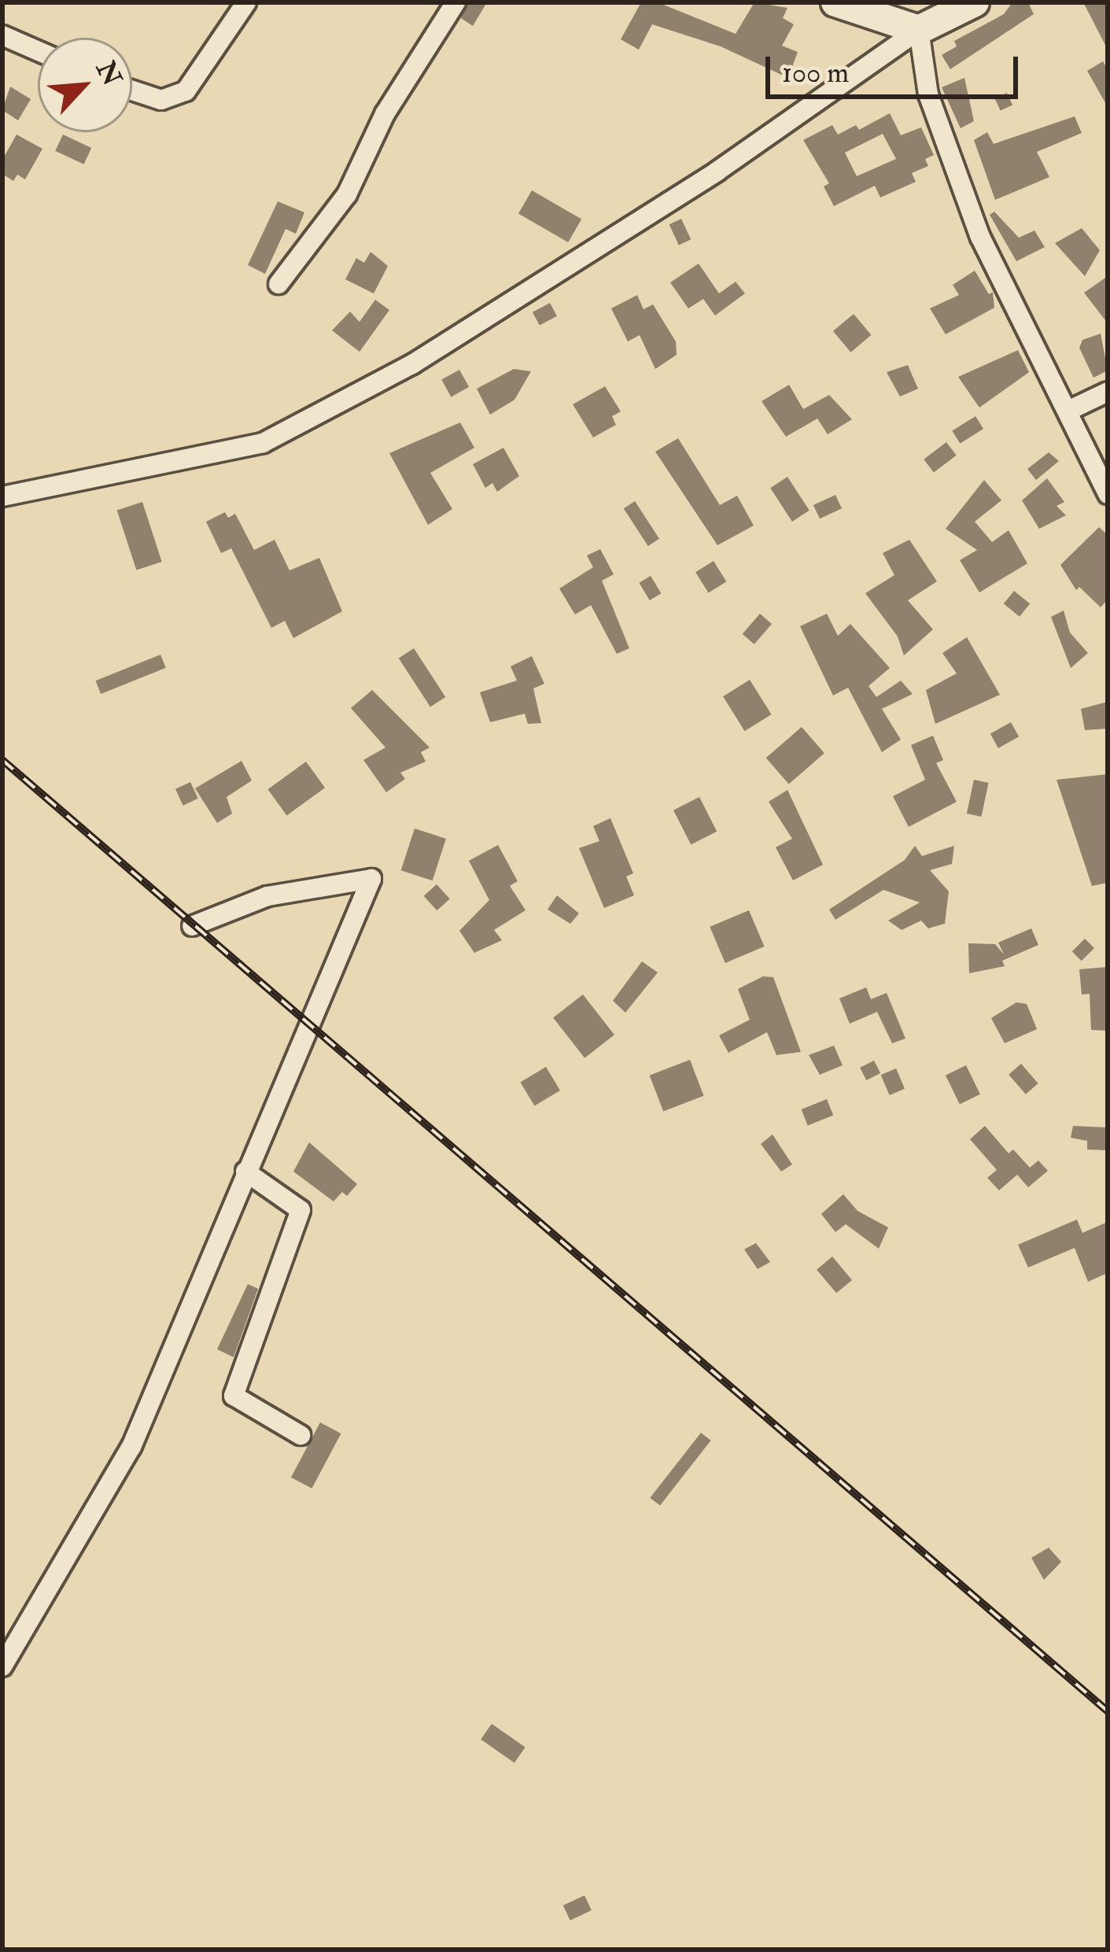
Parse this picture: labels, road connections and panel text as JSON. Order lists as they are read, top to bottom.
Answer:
{
  "scale_bar": "100 m",
  "north": "top right"
}
